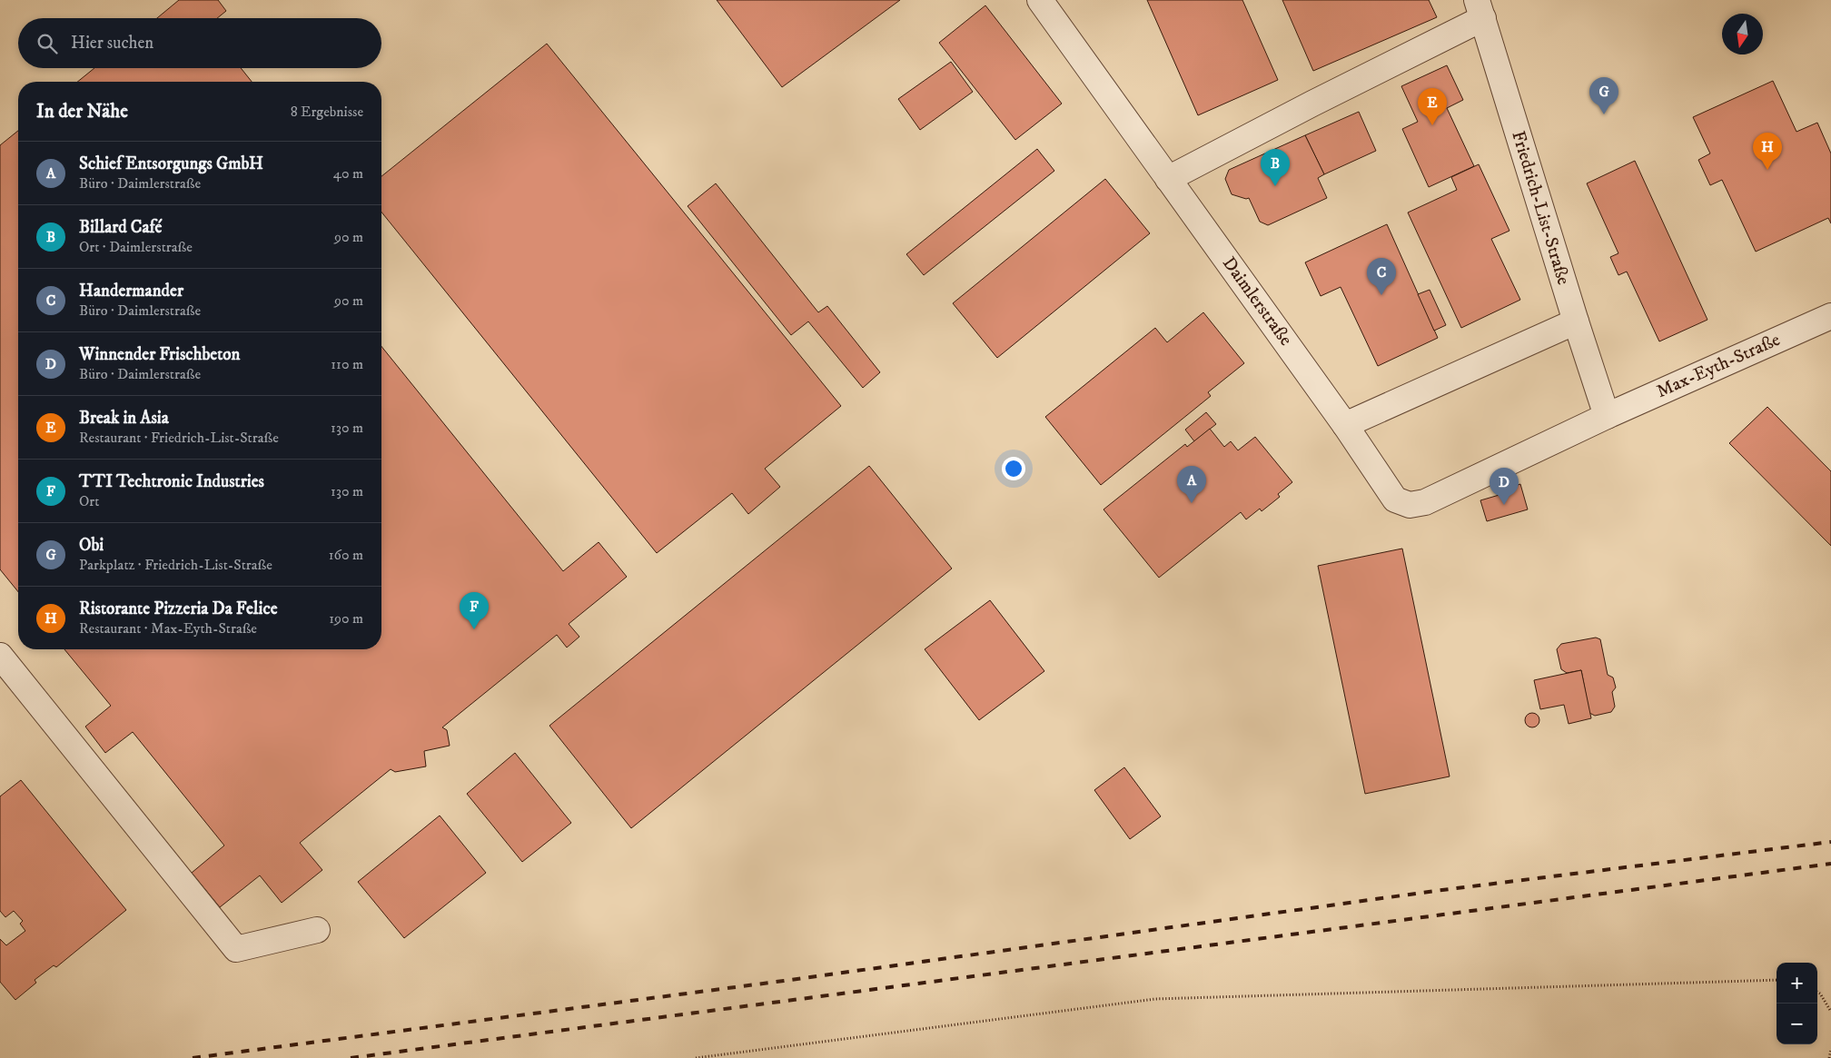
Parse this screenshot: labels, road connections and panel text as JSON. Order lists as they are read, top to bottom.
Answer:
{
  "streets": {
    "street": ["Friedrich-List-Straße", "Daimlerstraße", "Max-Eyth-Straße"]
  },
  "crossings": [
    ["Friedrich-List-Straße", "Daimlerstraße"],
    ["Friedrich-List-Straße", "Max-Eyth-Straße"],
    ["Daimlerstraße", "Max-Eyth-Straße"]
  ],
  "north": "bottom",
  "page": {
    "search": "Hier suchen",
    "pins": [
      "G",
      "E",
      "H",
      "B",
      "C",
      "A",
      "D",
      "F"
    ],
    "heading": ["In der Nähe", "8 Ergebnisse"],
    "list": [
      {
        "mark": "A",
        "name": "Schief Entsorgungs GmbH",
        "note": "Büro · Daimlerstraße",
        "value": "40 m"
      },
      {
        "mark": "B",
        "name": "Billard Café",
        "note": "Ort · Daimlerstraße",
        "value": "90 m"
      },
      {
        "mark": "C",
        "name": "Handermander",
        "note": "Büro · Daimlerstraße",
        "value": "90 m"
      },
      {
        "mark": "D",
        "name": "Winnender Frischbeton",
        "note": "Büro · Daimlerstraße",
        "value": "110 m"
      },
      {
        "mark": "E",
        "name": "Break in Asia",
        "note": "Restaurant · Friedrich-List-Straße",
        "value": "130 m"
      },
      {
        "mark": "F",
        "name": "TTI Techtronic Industries",
        "note": "Ort",
        "value": "130 m"
      },
      {
        "mark": "G",
        "name": "Obi",
        "note": "Parkplatz · Friedrich-List-Straße",
        "value": "160 m"
      },
      {
        "mark": "H",
        "name": "Ristorante Pizzeria Da Felice",
        "note": "Restaurant · Max-Eyth-Straße",
        "value": "190 m"
      }
    ],
    "map_buttons": ["+", "−"]
  }
}
